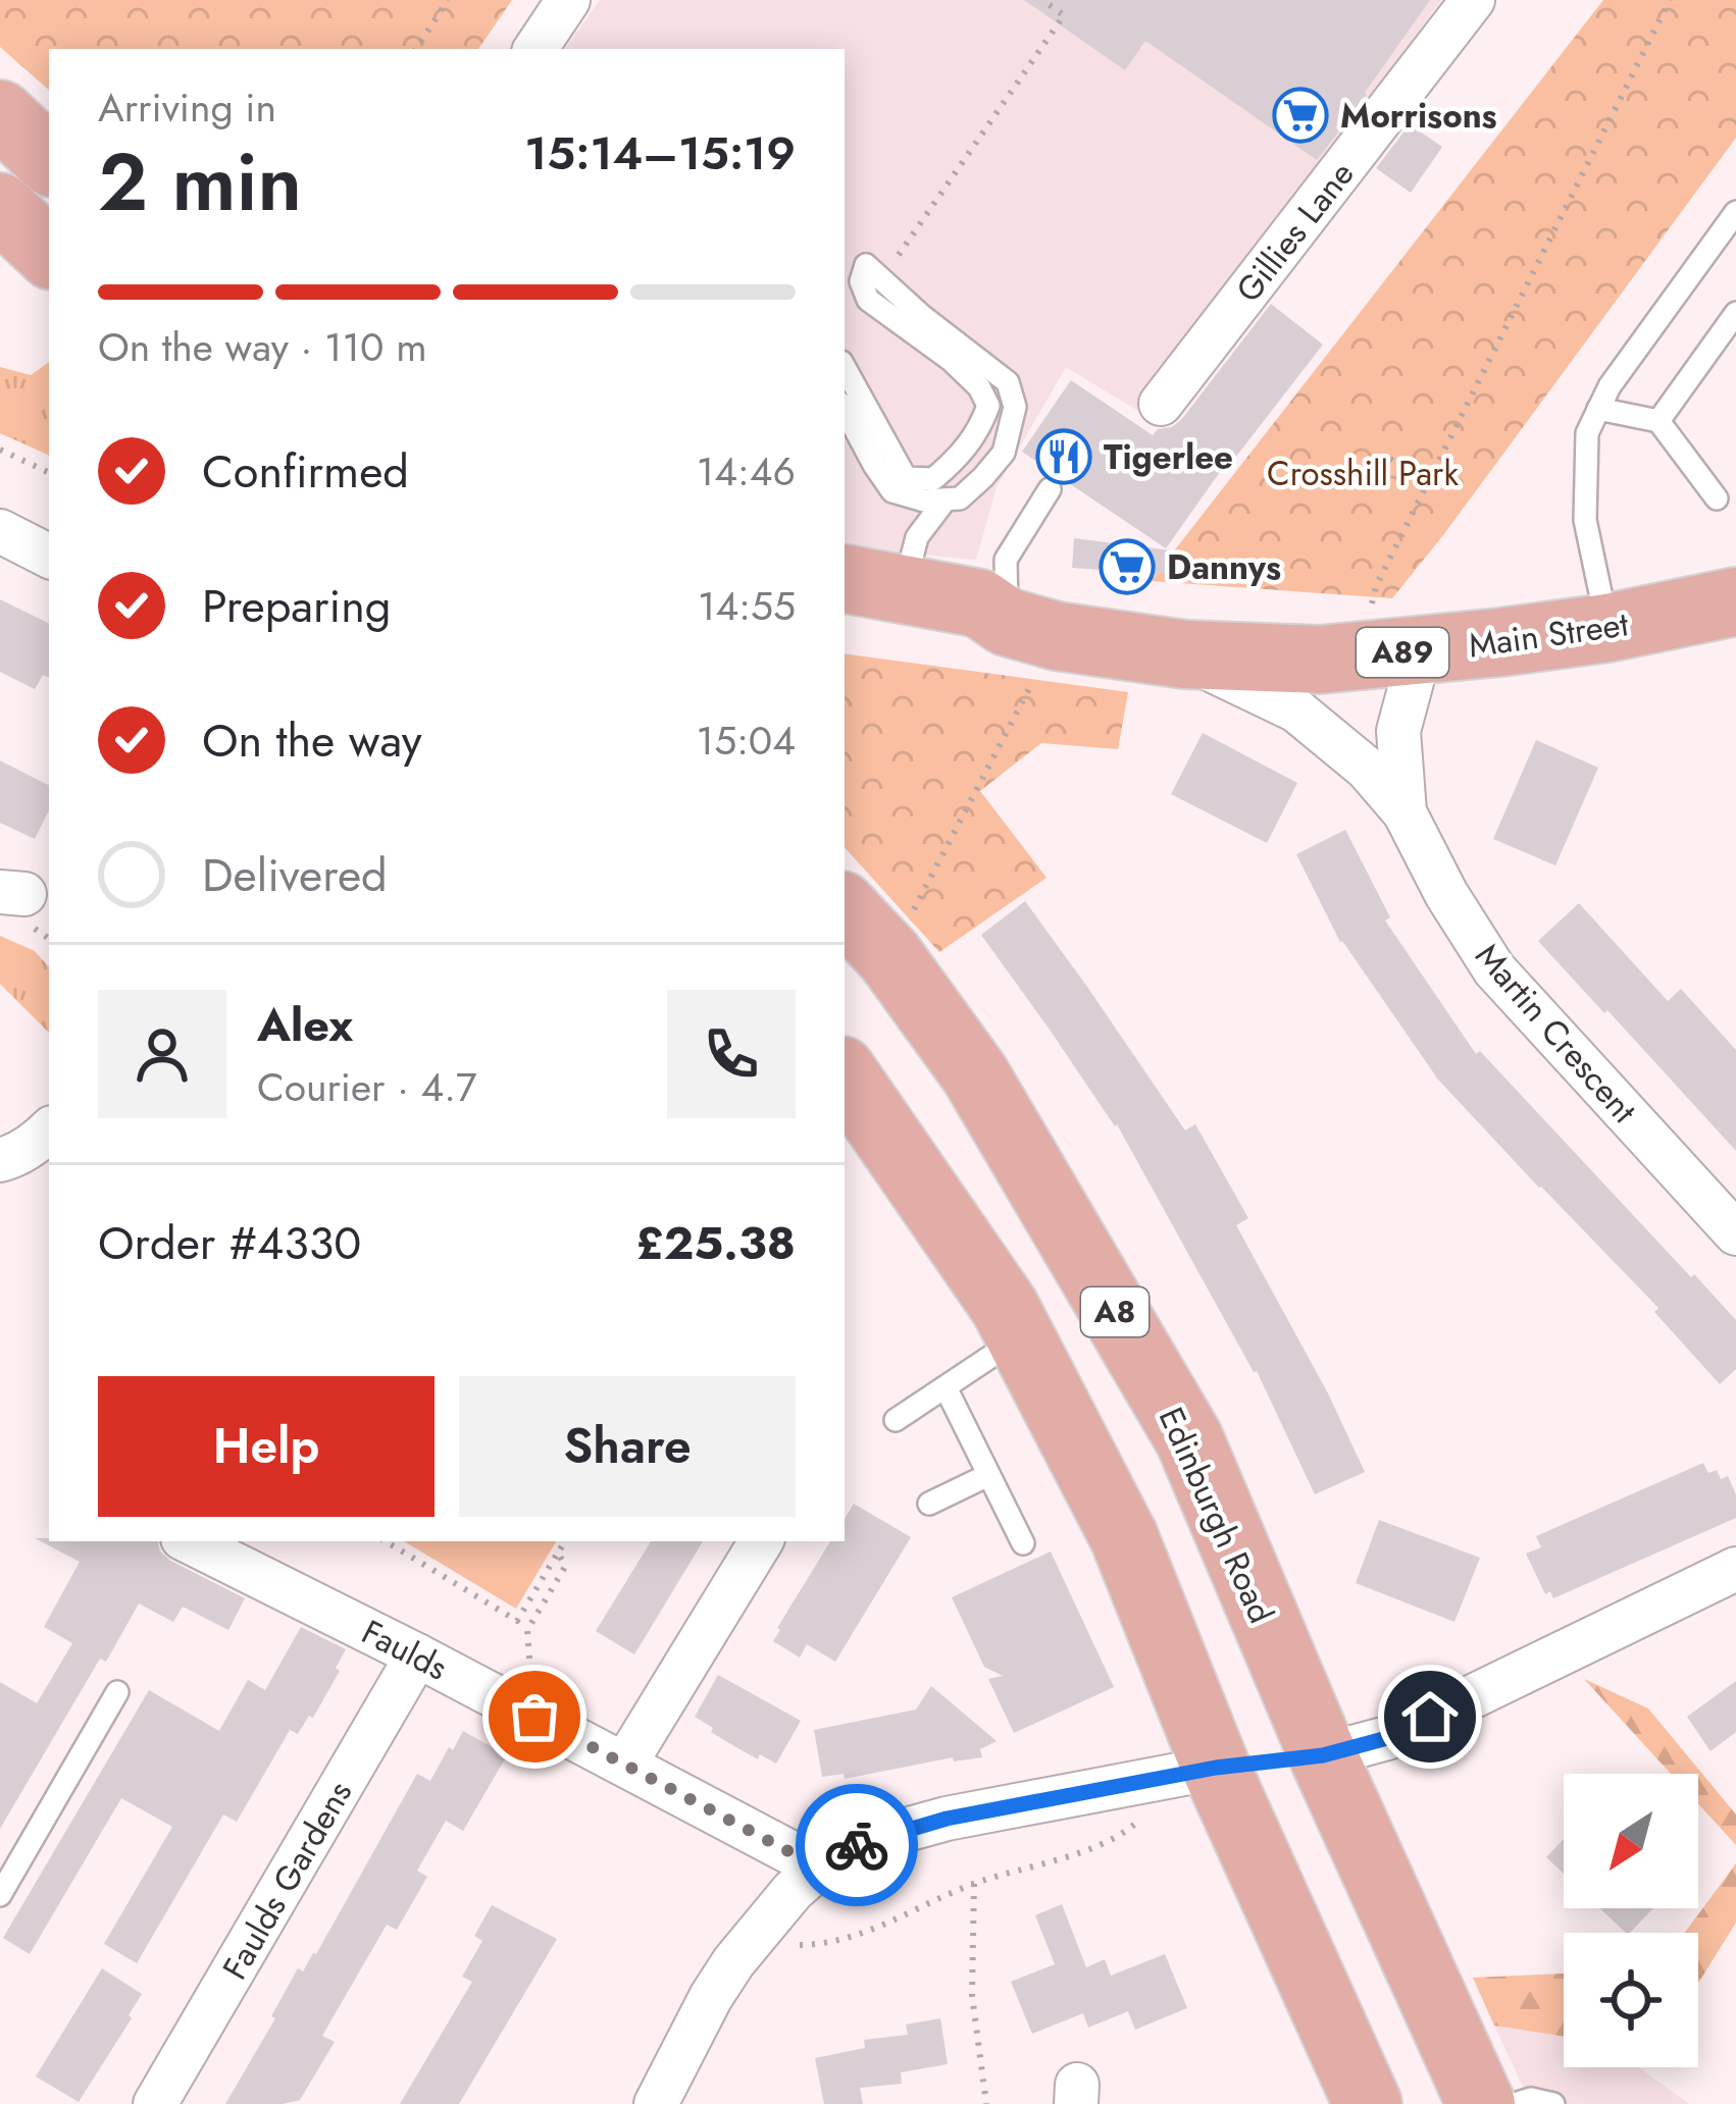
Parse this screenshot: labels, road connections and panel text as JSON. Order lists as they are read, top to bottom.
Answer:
{
  "streets": {
    "main road": [
      "Main Street",
      "A89",
      "A8",
      "Edinburgh Road"
    ],
    "street": [
      "Gillies Lane",
      "Martin Crescent",
      "Faulds",
      "Faulds Gardens"
    ]
  },
  "crossings": [
    ["Main Street", "A89"],
    ["Main Street", "Martin Crescent"],
    ["Faulds", "Faulds Gardens"]
  ],
  "parks": ["Crosshill Park"],
  "places": {
    "supermarket": ["Morrisons", "Dannys"],
    "restaurant": ["Tigerlee"]
  },
  "north": "bottom left",
  "page": {
    "heading": ["2 min", "Arriving in", "15:14–15:19"],
    "panel": [
      "Alex",
      "Courier · 4.7",
      "Order #4330",
      "£25.38"
    ],
    "bar": "On the way · 110 m",
    "list": [
      ["Confirmed", "14:46"],
      ["Preparing", "14:55"],
      ["On the way", "15:04"],
      "Delivered"
    ],
    "buttons": ["Help", "Share"]
  }
}
